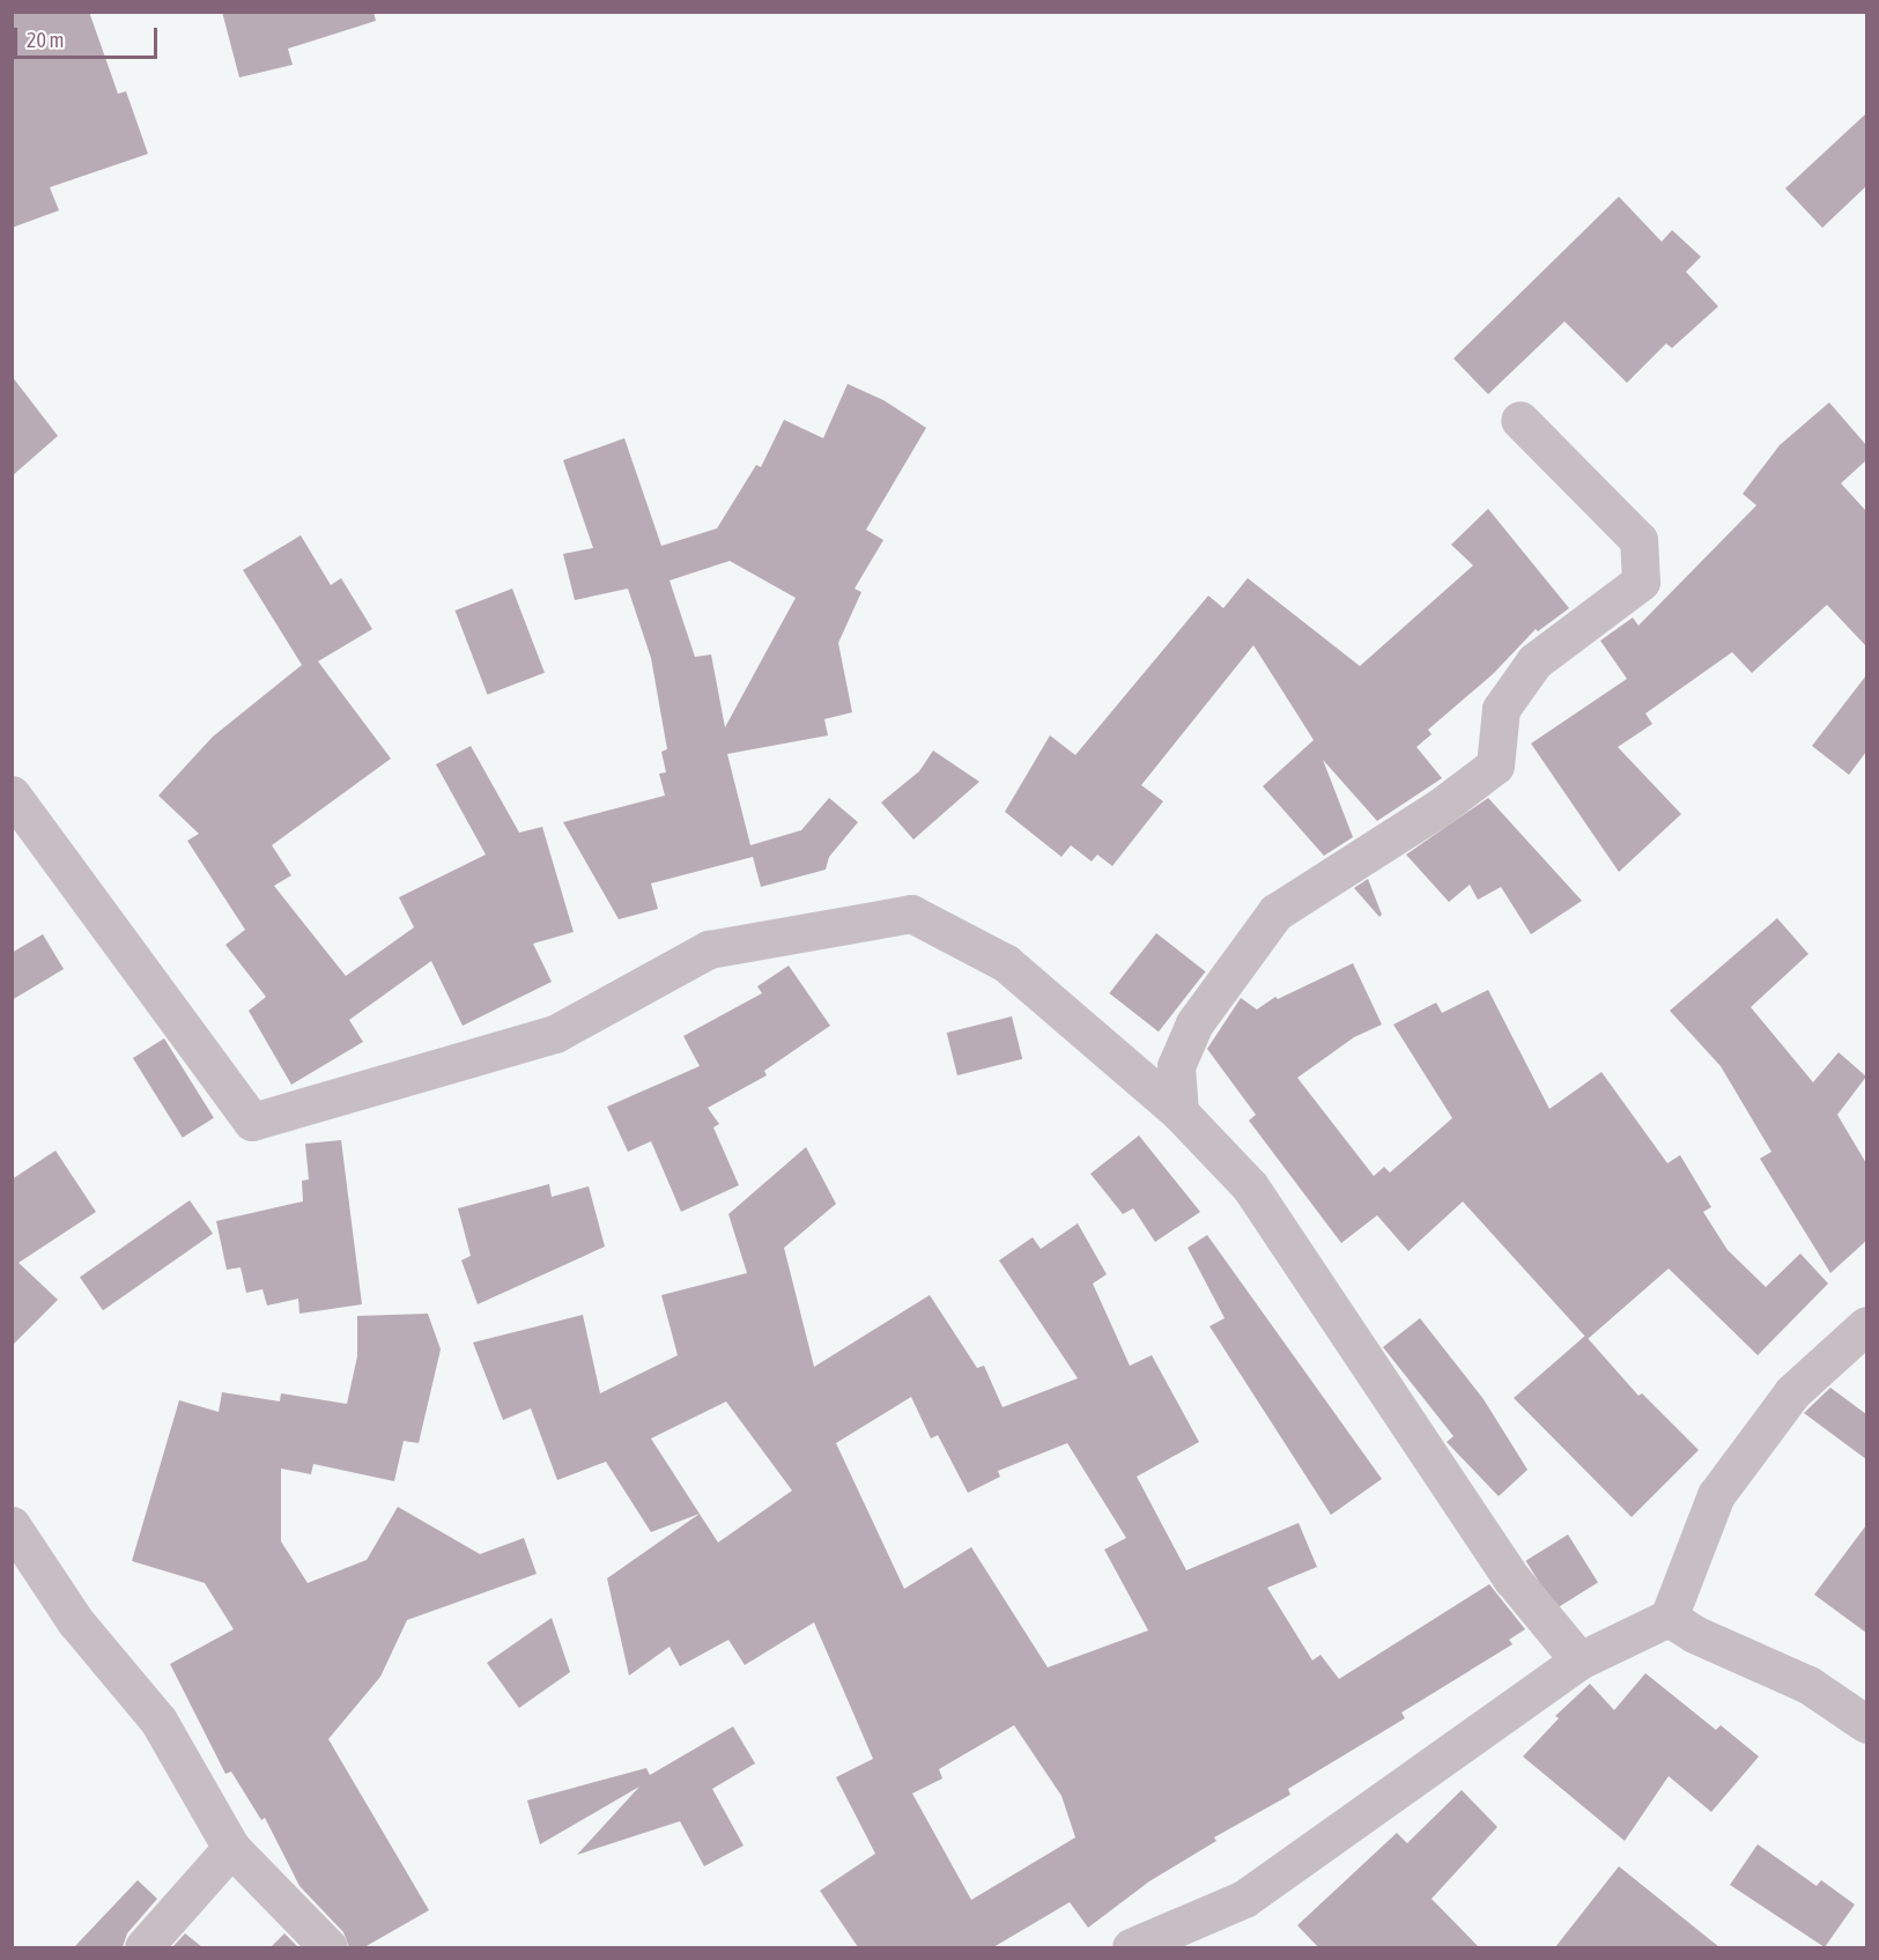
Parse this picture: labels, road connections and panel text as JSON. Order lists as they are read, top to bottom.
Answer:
{
  "scale_bar": "20 m"
}
